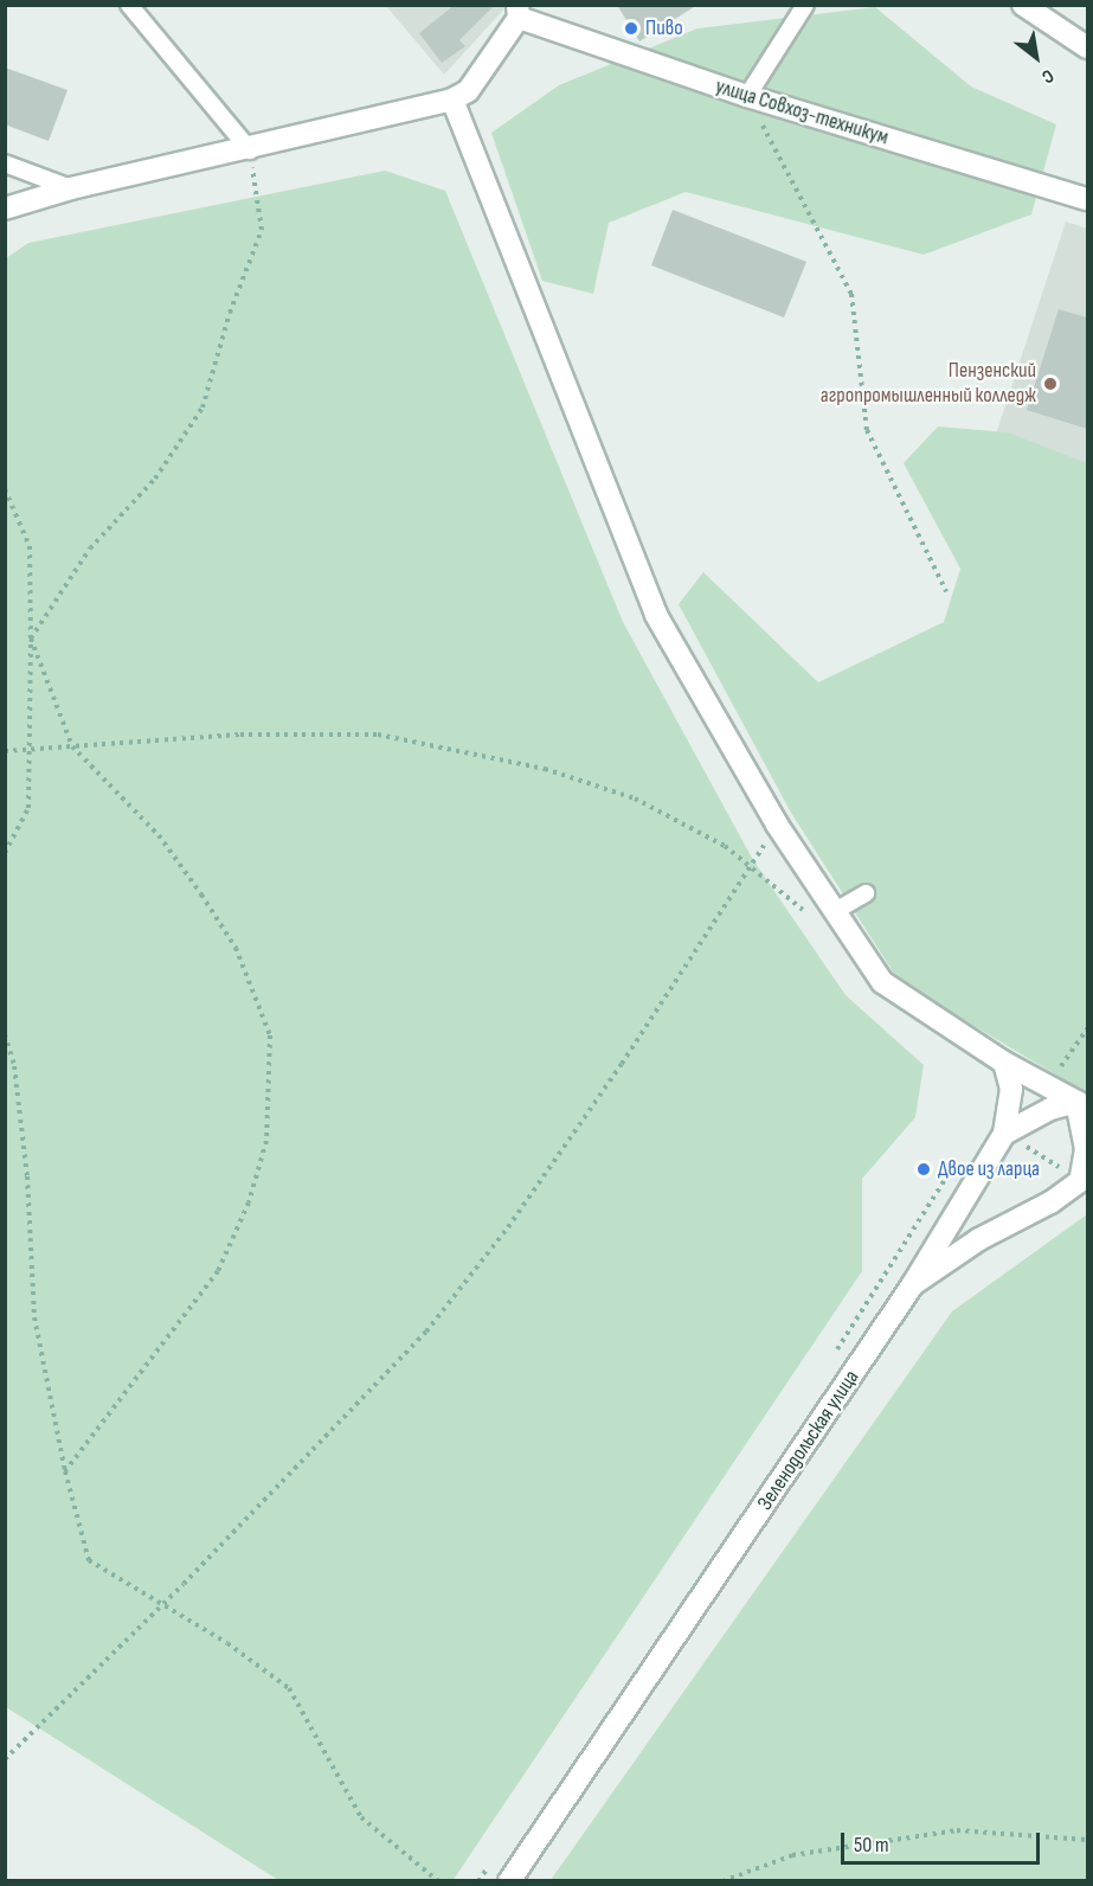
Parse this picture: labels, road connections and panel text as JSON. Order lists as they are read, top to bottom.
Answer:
{
  "streets": {
    "street": ["улица Совхоз-техникум", "Зеленодольская улица"]
  },
  "places": ["Пиво", "Пензенский агропромышленный колледж", "Двое из ларца"],
  "scale_bar": "50 m",
  "north": "bottom right"
}
